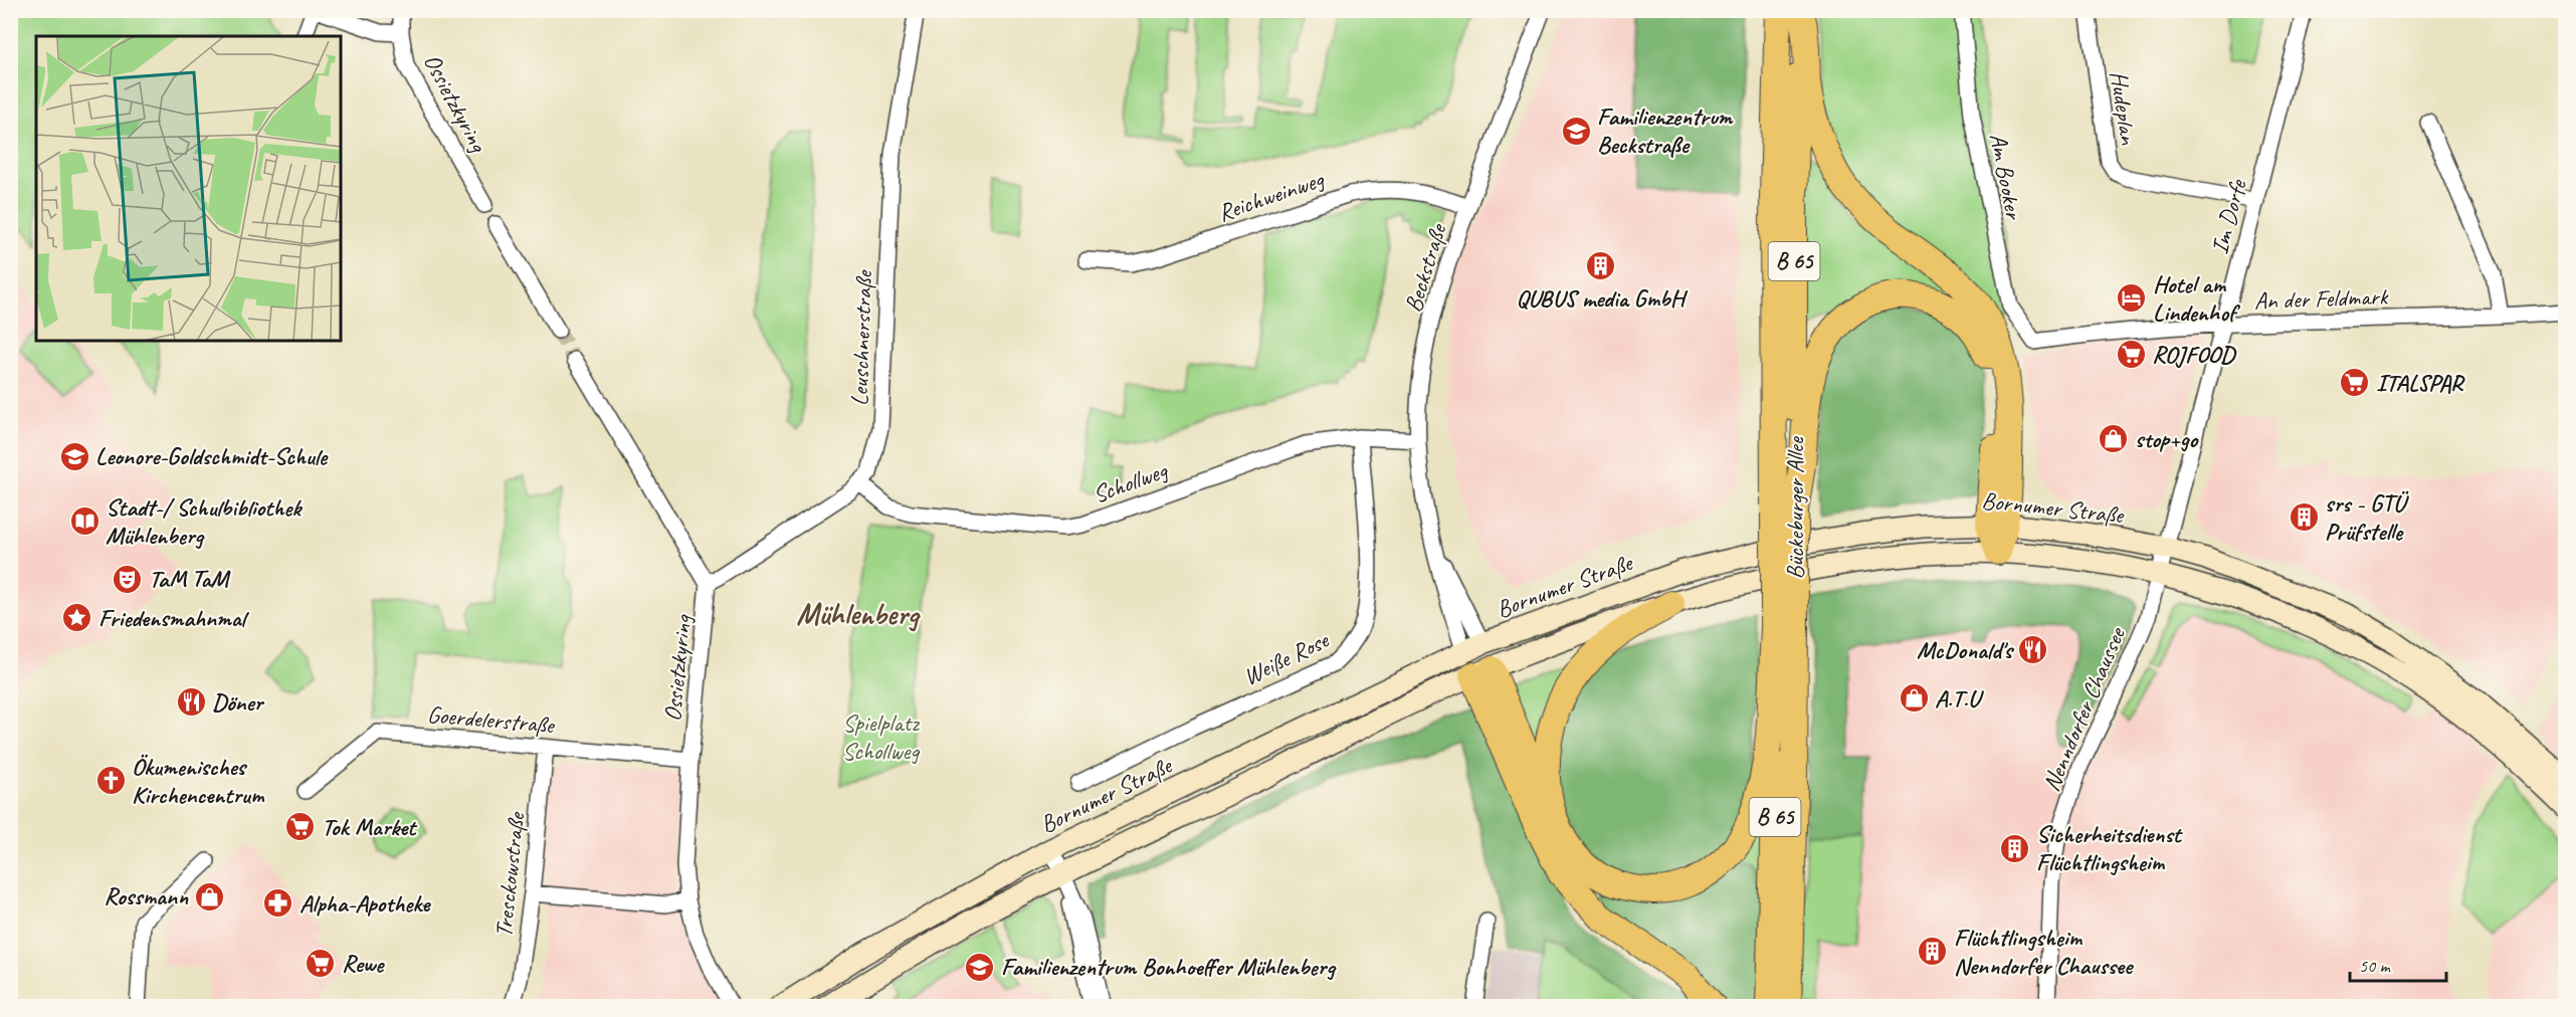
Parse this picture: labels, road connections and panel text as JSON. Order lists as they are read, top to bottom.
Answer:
{
  "streets": {
    "highway": ["B 65", "Bückeburger Allee"],
    "main road": ["Bornumer Straße"],
    "street": [
      "Ossietzkyring",
      "Hudeplan",
      "Am Booker",
      "Reichweinweg",
      "Im Dorfe",
      "Beckstraße",
      "An der Feldmark",
      "Leuschnerstraße",
      "Schollweg",
      "Weiße Rose",
      "Nenndorfer Chaussee",
      "Goerdelerstraße",
      "Tresckowstraße"
    ]
  },
  "crossings": [
    ["Ossietzkyring", "Goerdelerstraße"],
    ["Hudeplan", "Im Dorfe"],
    ["Am Booker", "An der Feldmark"],
    ["Reichweinweg", "Beckstraße"],
    ["Im Dorfe", "An der Feldmark"],
    ["Im Dorfe", "Bornumer Straße"],
    ["Im Dorfe", "Nenndorfer Chaussee"],
    ["Beckstraße", "Schollweg"],
    ["Beckstraße", "Bornumer Straße"],
    ["Leuschnerstraße", "Schollweg"],
    ["Schollweg", "Weiße Rose"],
    ["Bornumer Straße", "Nenndorfer Chaussee"],
    ["Goerdelerstraße", "Tresckowstraße"]
  ],
  "districts": ["Mühlenberg"],
  "parks": ["Spielplatz Schollweg"],
  "places": {
    "school or university": ["Familienzentrum Beckstraße", "Leonore-Goldschmidt-Schule", "Familienzentrum Bonhoeffer Mühlenberg"],
    "building": [
      "QUBUS media GmbH",
      "srs - GTÜ Prüfstelle",
      "Sicherheitsdienst Flüchtlingsheim",
      "Flüchtlingsheim Nenndorfer Chaussee"
    ],
    "hotel": ["Hotel am Lindenhof"],
    "supermarket": [
      "ROJFOOD",
      "ITALSPAR",
      "Tok Market",
      "Rewe"
    ],
    "shop": ["stop+go", "A.T.U", "Rossmann"],
    "library": ["Stadt-/ Schulbibliothek Mühlenberg"],
    "theatre": ["TaM TaM"],
    "place": ["Friedensmahnmal"],
    "restaurant": ["McDonald's", "Döner"],
    "church": ["Ökumenisches Kirchencentrum"],
    "pharmacy": ["Alpha-Apotheke"]
  },
  "scale_bar": "50 m"
}
